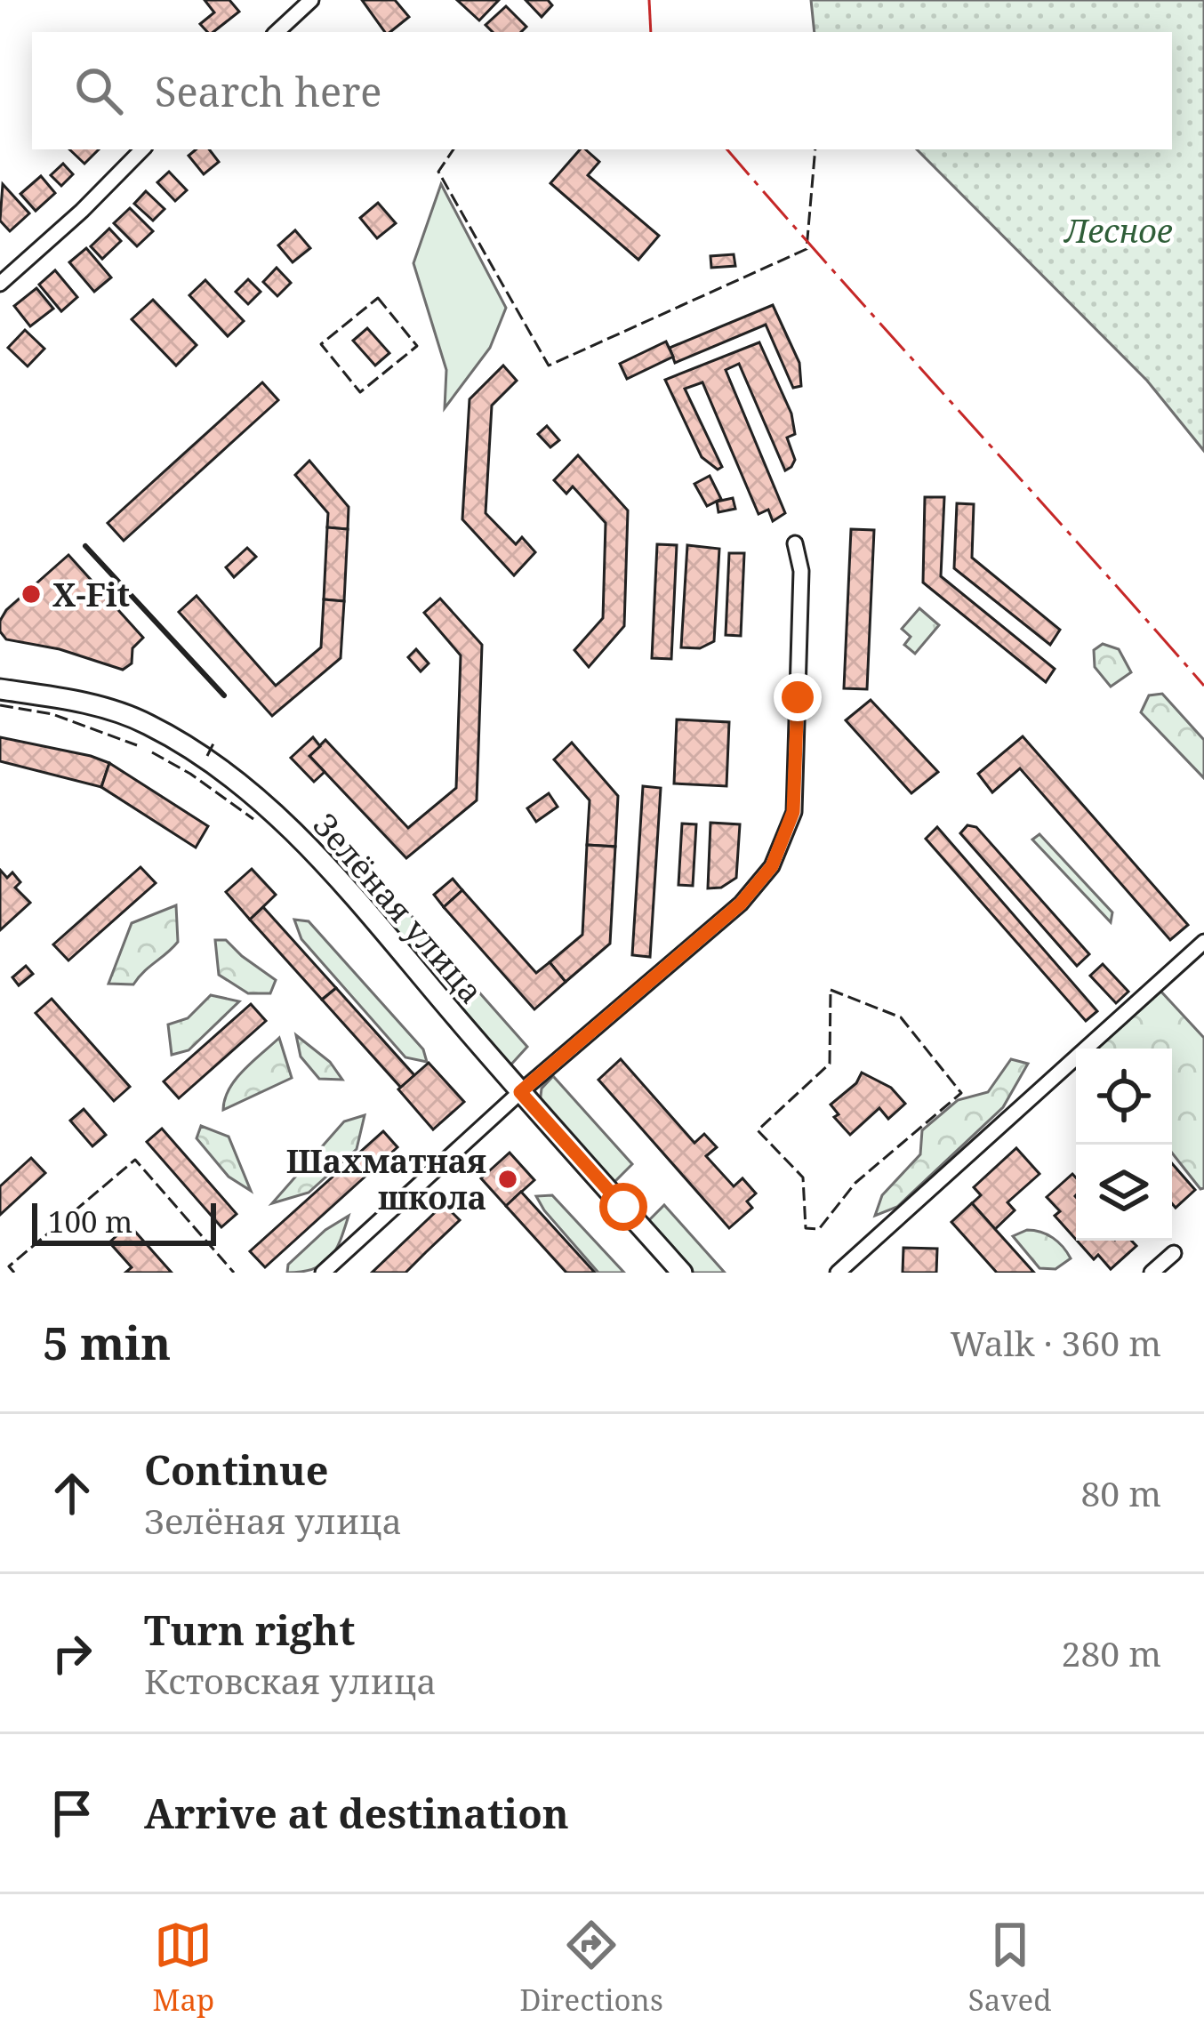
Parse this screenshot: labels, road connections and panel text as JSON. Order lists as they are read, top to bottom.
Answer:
{
  "streets": {
    "main road": ["Зелёная улица"]
  },
  "parks": ["Лесное"],
  "places": ["X-Fit", "Шахматная школа"],
  "scale_bar": "100 m",
  "page": {
    "search": "Search here",
    "scale": "100 m",
    "heading": ["5 min", "Walk · 360 m"],
    "list": [
      ["Continue", "Зелёная улица", "80 m"],
      ["Turn right", "Кстовская улица", "280 m"],
      "Arrive at destination"
    ],
    "nav": ["Map", "Directions", "Saved"]
  }
}
